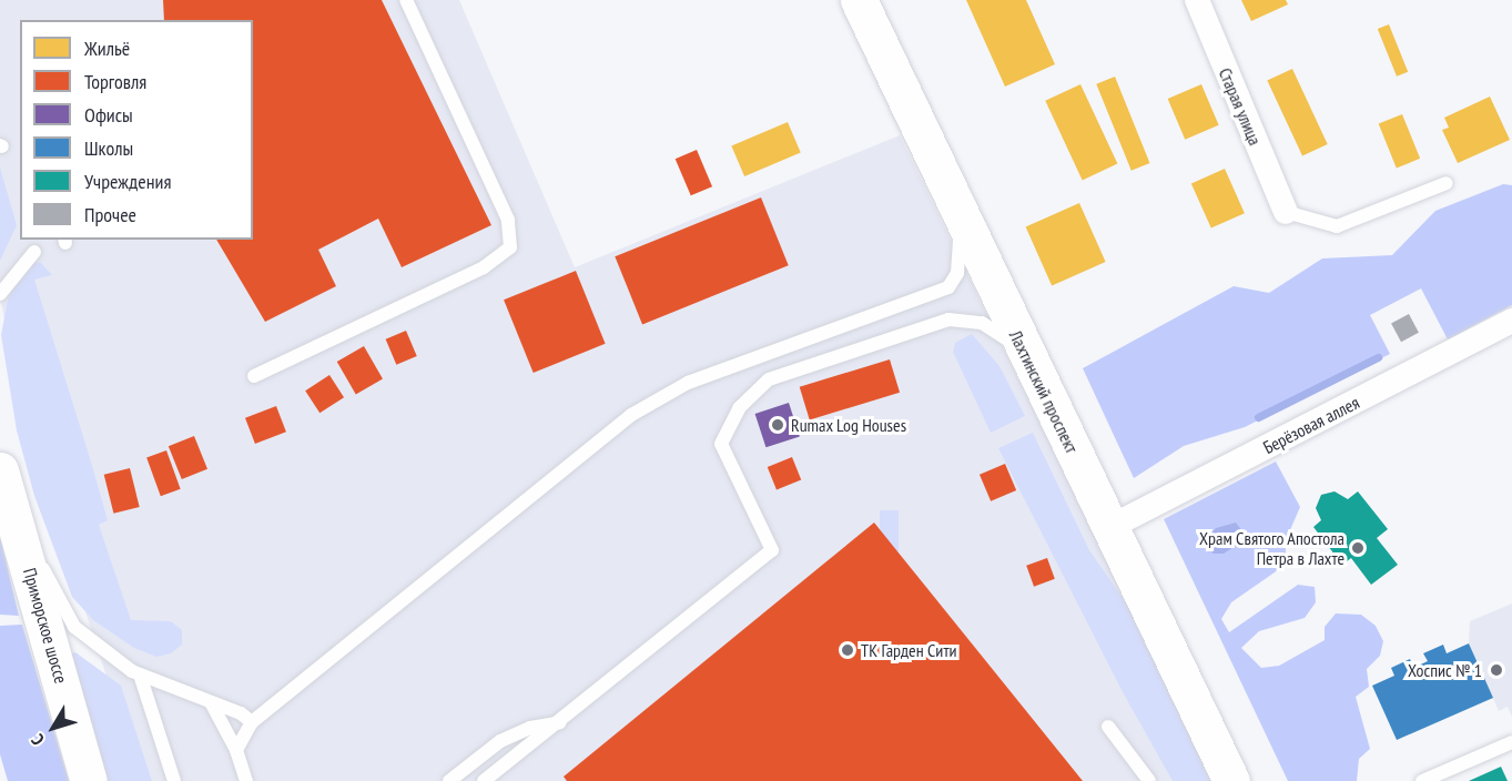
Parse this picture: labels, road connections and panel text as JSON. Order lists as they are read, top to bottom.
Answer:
{
  "streets": {
    "main road": ["Лахтинский проспект", "Приморское шоссе"],
    "street": ["Старая улица", "Берёзовая аллея"]
  },
  "crossings": [
    ["Лахтинский проспект", "Берёзовая аллея"]
  ],
  "places": [
    "Rumax Log Houses",
    "Храм Святого Апостола Петра в Лахте",
    "ТК Гарден Сити",
    "Хоспис № 1"
  ],
  "legend": [
    "Жильё",
    "Торговля",
    "Офисы",
    "Школы",
    "Учреждения",
    "Прочее"
  ],
  "north": "bottom left"
}
